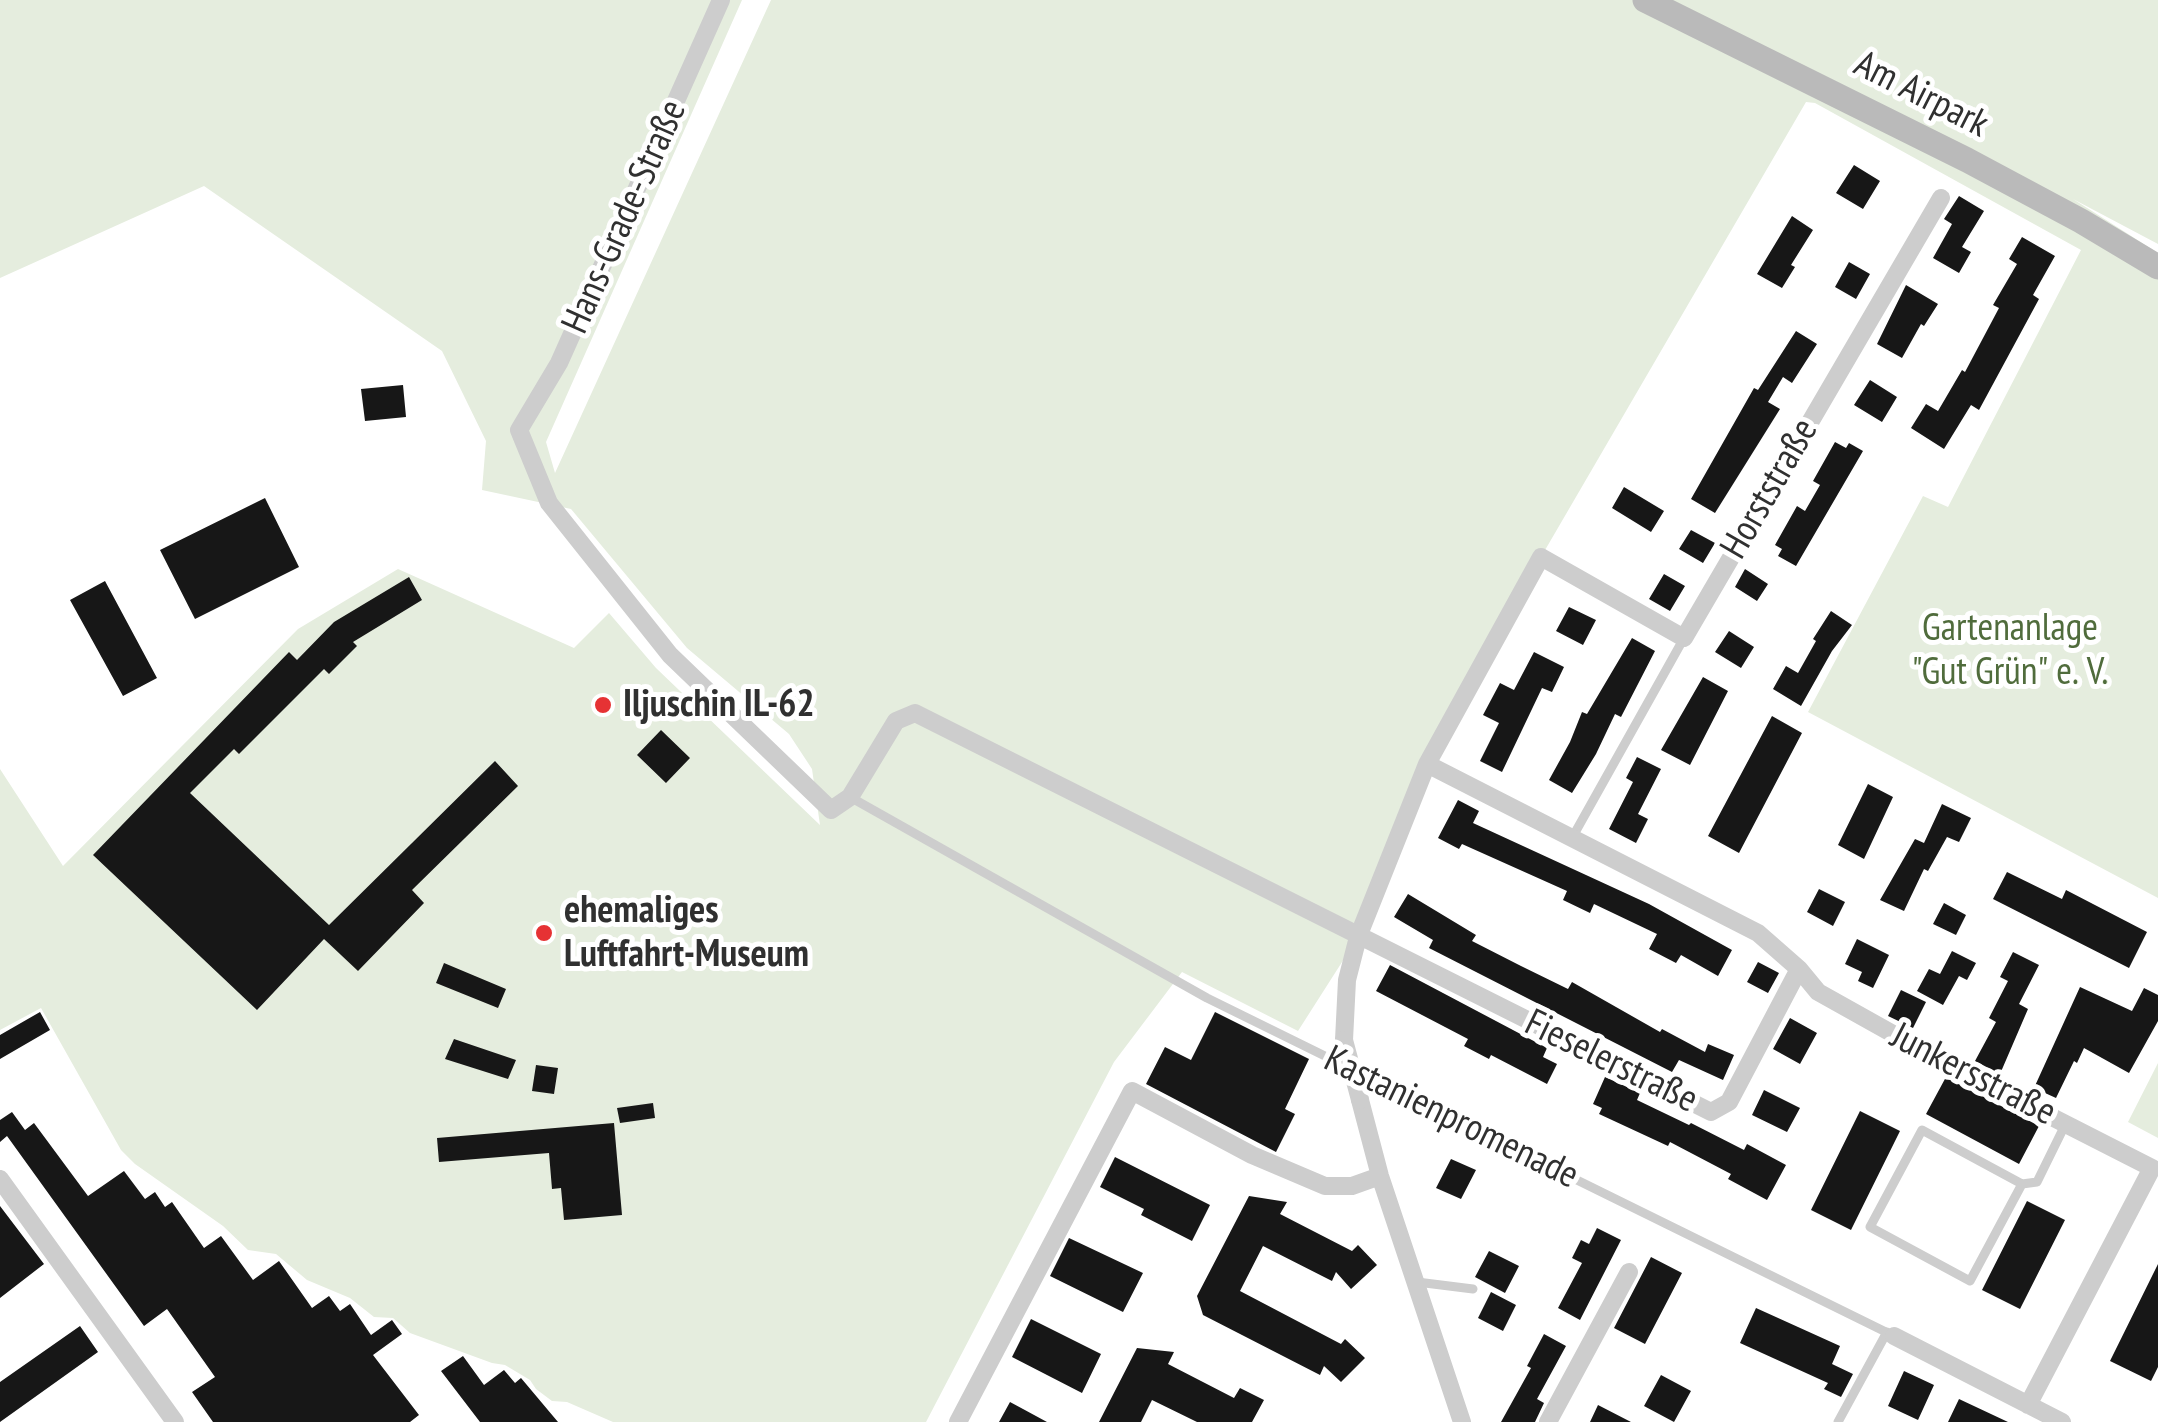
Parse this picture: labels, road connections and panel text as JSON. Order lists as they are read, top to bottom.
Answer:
{
  "streets": {
    "street": [
      "Am Airpark",
      "Hans-Grade-Straße",
      "Horststraße",
      "Fieselerstraße",
      "Junkersstraße",
      "Kastanienpromenade"
    ]
  },
  "crossings": [
    ["Hans-Grade-Straße", "Kastanienpromenade"],
    ["Fieselerstraße", "Junkersstraße"],
    ["Junkersstraße", "Kastanienpromenade"]
  ],
  "parks": ["Gartenanlage \"Gut Grün\" e. V."],
  "places": ["Iljuschin IL-62", "ehemaliges Luftfahrt-Museum"]
}
